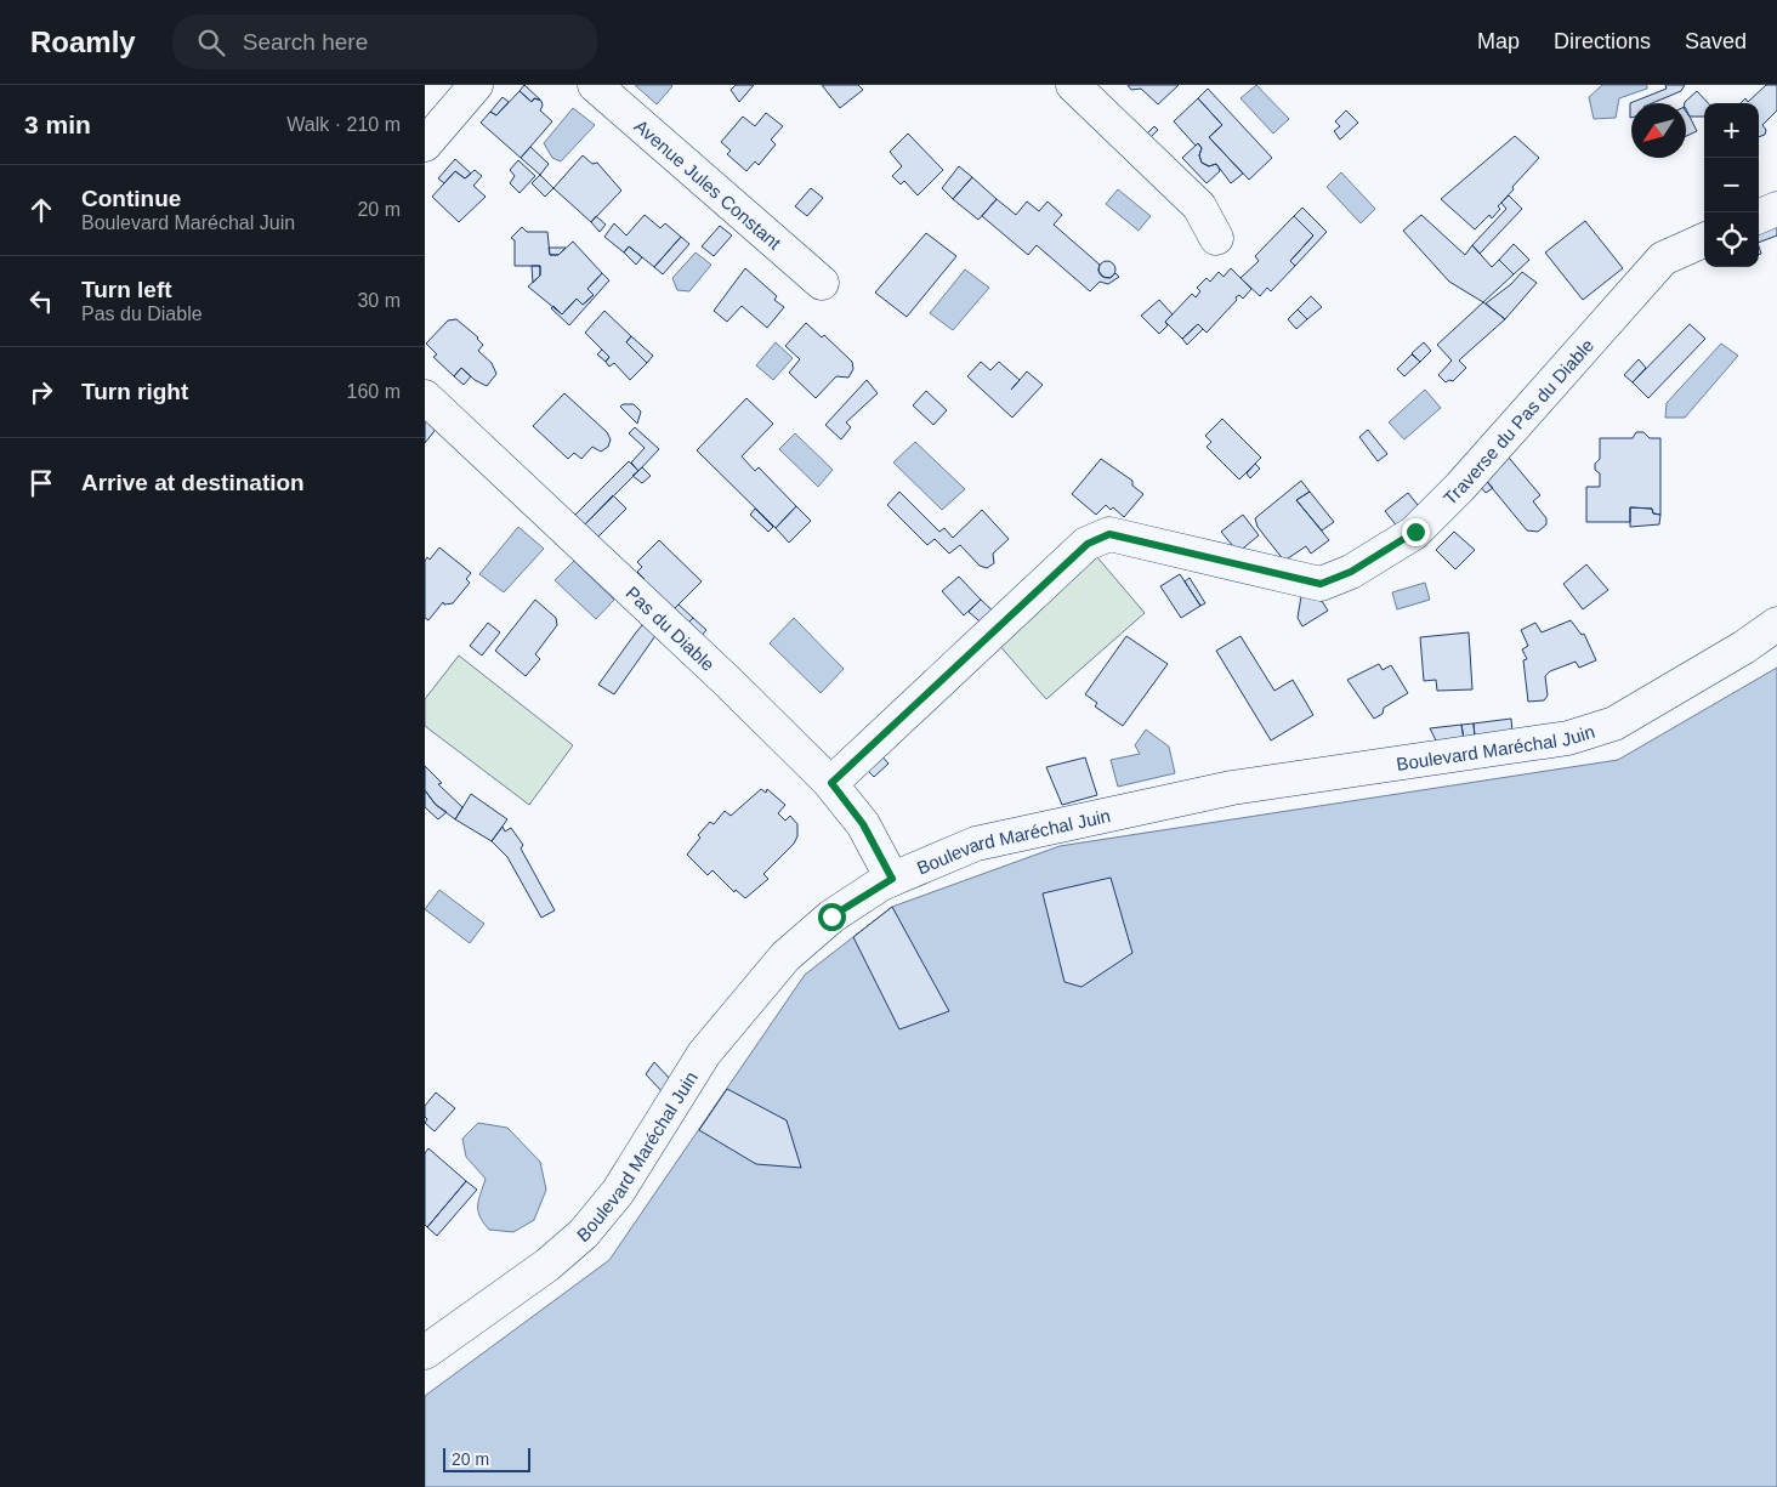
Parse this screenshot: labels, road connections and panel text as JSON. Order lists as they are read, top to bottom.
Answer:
{
  "streets": {
    "street": [
      "Avenue Jules Constant",
      "Traverse du Pas du Diable",
      "Pas du Diable",
      "Boulevard Maréchal Juin"
    ]
  },
  "crossings": [
    ["Traverse du Pas du Diable", "Pas du Diable"],
    ["Pas du Diable", "Boulevard Maréchal Juin"]
  ],
  "scale_bar": "20 m",
  "north": "bottom left",
  "page": {
    "header": "Roamly",
    "search": "Search here",
    "nav": ["Map", "Directions", "Saved"],
    "heading": ["3 min", "Walk · 210 m"],
    "map_buttons": ["+", "−"],
    "list": [
      ["Continue", "Boulevard Maréchal Juin", "20 m"],
      ["Turn left", "Pas du Diable", "30 m"],
      ["Turn right", "160 m"],
      "Arrive at destination"
    ],
    "scale": "20 m"
  }
}
